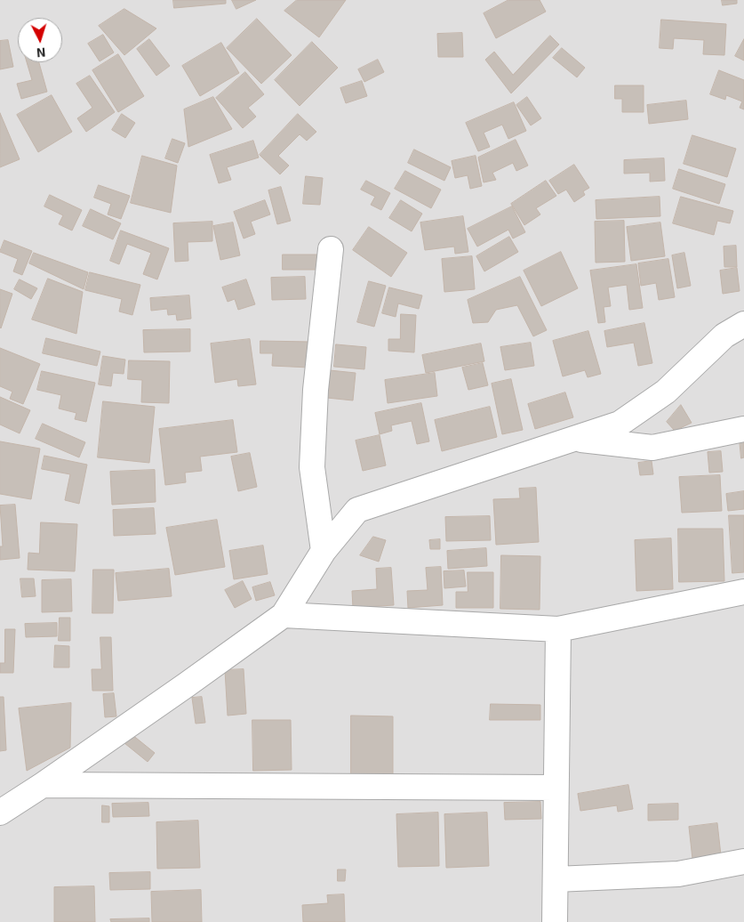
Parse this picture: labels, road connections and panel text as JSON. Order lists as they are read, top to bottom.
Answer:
{
  "north": "bottom"
}
